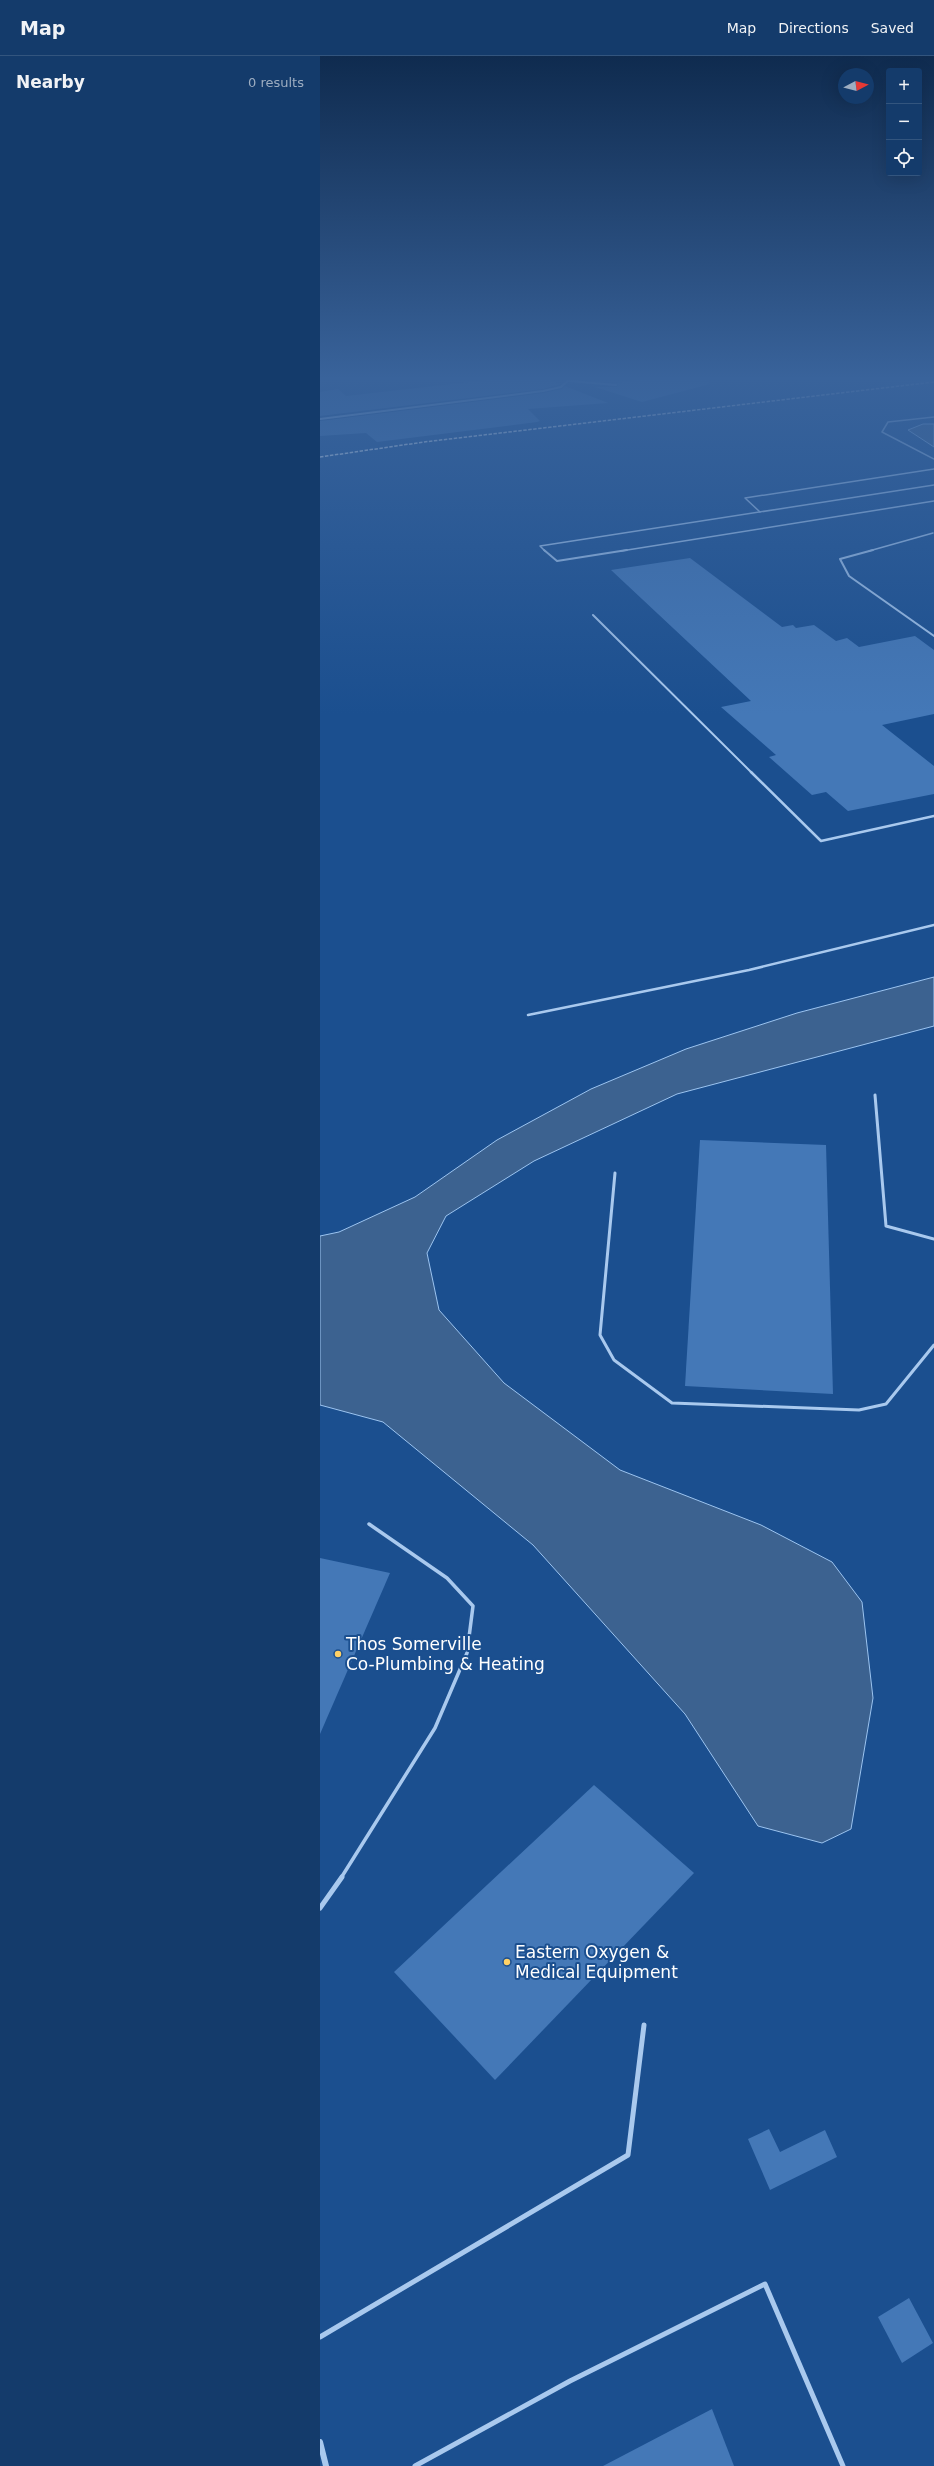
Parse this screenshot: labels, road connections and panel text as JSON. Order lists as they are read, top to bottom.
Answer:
{
  "places": ["Thos Somerville Co-Plumbing & Heating", "Eastern Oxygen & Medical Equipment"],
  "north": "right",
  "page": {
    "header": "Map",
    "nav": ["Map", "Directions", "Saved"],
    "heading": ["Nearby", "0 results"],
    "map_buttons": ["+", "−"]
  }
}
